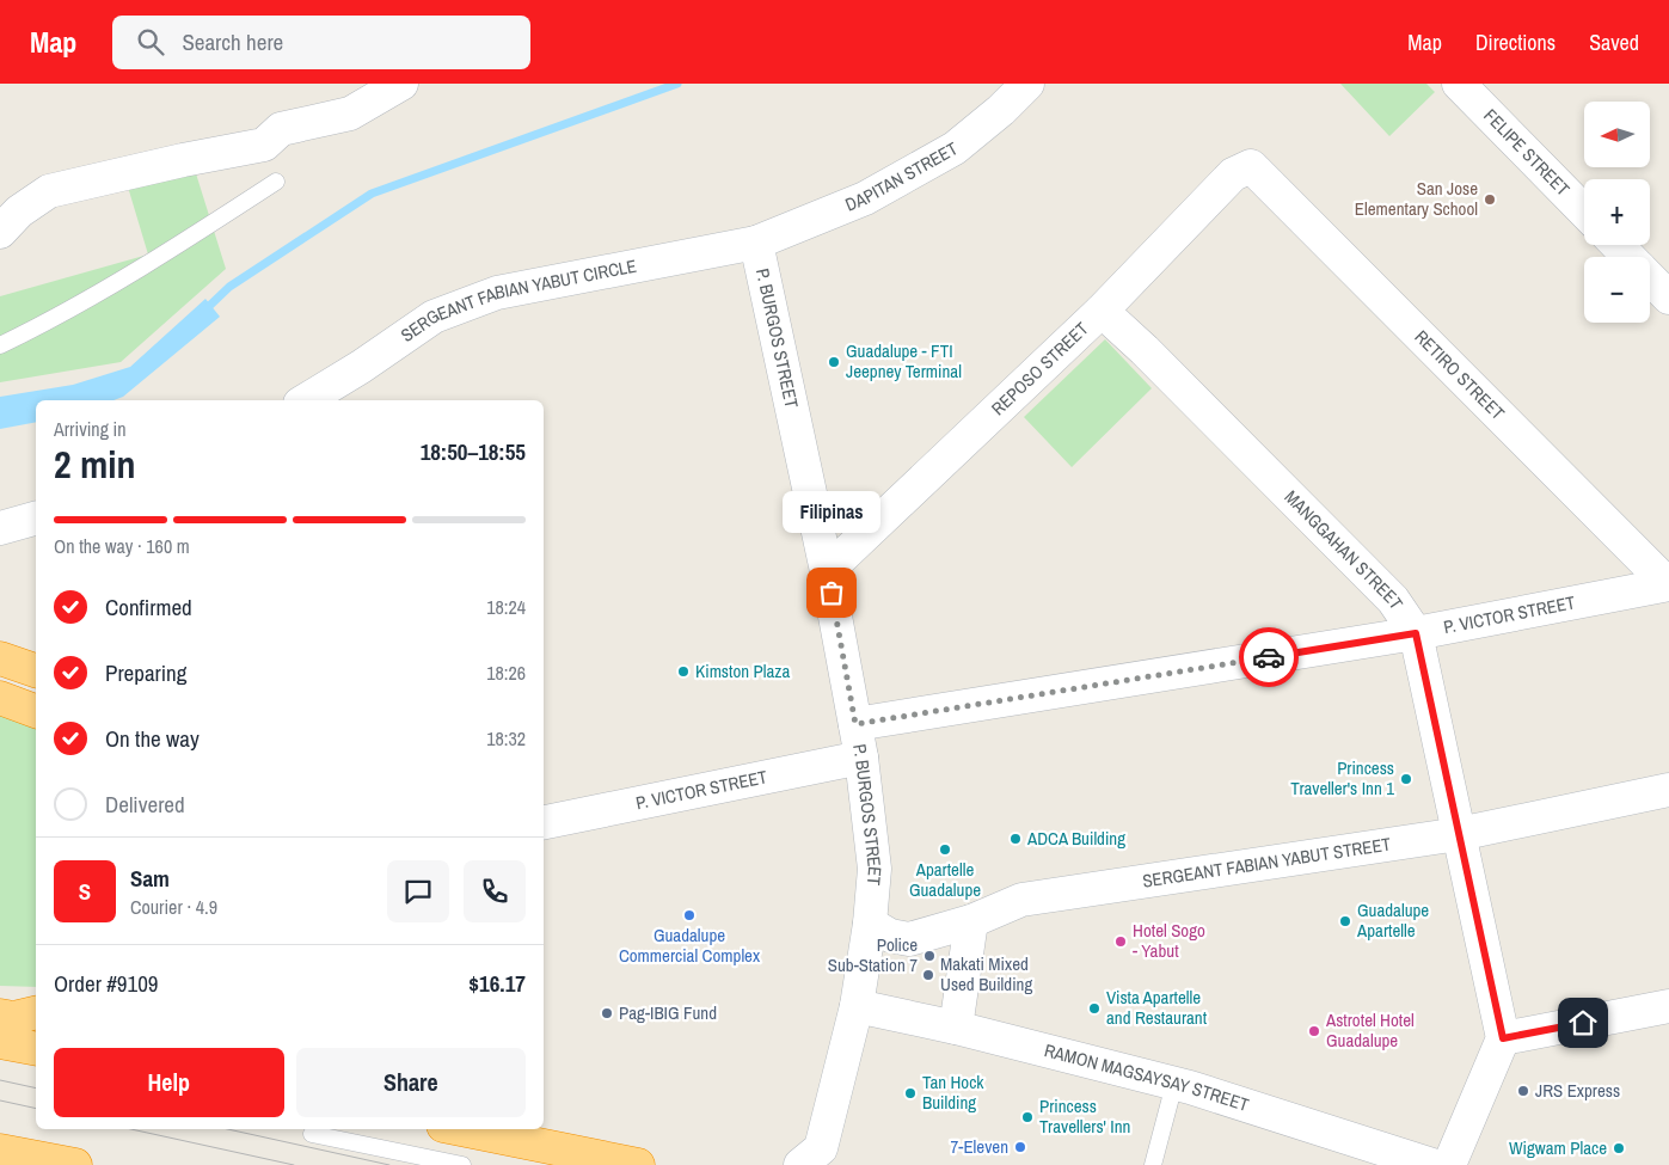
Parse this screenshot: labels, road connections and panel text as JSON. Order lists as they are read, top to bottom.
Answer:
{
  "streets": {
    "street": [
      "FELIPE STREET",
      "DAPITAN STREET",
      "SERGEANT FABIAN YABUT CIRCLE",
      "P. BURGOS STREET",
      "REPOSO STREET",
      "RETIRO STREET",
      "MANGGAHAN STREET",
      "P. VICTOR STREET",
      "SERGEANT FABIAN YABUT STREET",
      "RAMON MAGSAYSAY STREET"
    ]
  },
  "crossings": [
    ["DAPITAN STREET", "SERGEANT FABIAN YABUT CIRCLE"],
    ["DAPITAN STREET", "P. BURGOS STREET"],
    ["SERGEANT FABIAN YABUT CIRCLE", "P. BURGOS STREET"],
    ["P. BURGOS STREET", "REPOSO STREET"],
    ["P. BURGOS STREET", "P. VICTOR STREET"],
    ["P. BURGOS STREET", "SERGEANT FABIAN YABUT STREET"],
    ["P. BURGOS STREET", "RAMON MAGSAYSAY STREET"],
    ["REPOSO STREET", "RETIRO STREET"],
    ["REPOSO STREET", "MANGGAHAN STREET"],
    ["RETIRO STREET", "P. VICTOR STREET"],
    ["MANGGAHAN STREET", "P. VICTOR STREET"],
    ["MANGGAHAN STREET", "SERGEANT FABIAN YABUT STREET"]
  ],
  "places": [
    "San Jose Elementary School",
    "Guadalupe - FTI Jeepney Terminal",
    "Filipinas",
    "Kimston Plaza",
    "Princess Traveller's Inn 1",
    "ADCA Building",
    "Apartelle Guadalupe",
    "Guadalupe Commercial Complex",
    "Guadalupe Apartelle",
    "Hotel Sogo - Yabut",
    "Police Sub-Station 7",
    "Makati Mixed Used Building",
    "Vista Apartelle and Restaurant",
    "Pag-IBIG Fund",
    "Astrotel Hotel Guadalupe",
    "JRS Express",
    "Tan Hock Building",
    "Princess Travellers' Inn",
    "7-Eleven",
    "Wigwam Place"
  ],
  "north": "left",
  "page": {
    "header": "Map",
    "search": "Search here",
    "nav": ["Map", "Directions", "Saved"],
    "map_buttons": ["+", "−"],
    "heading": ["2 min", "Arriving in", "18:50–18:55"],
    "panel": [
      "Sam",
      "Courier · 4.9",
      "Order #9109",
      "$16.17"
    ],
    "bubble": "Filipinas",
    "bar": "On the way · 160 m",
    "list": [
      ["Confirmed", "18:24"],
      ["Preparing", "18:26"],
      ["On the way", "18:32"],
      "Delivered"
    ],
    "round": "S",
    "buttons": ["Help", "Share"]
  }
}
